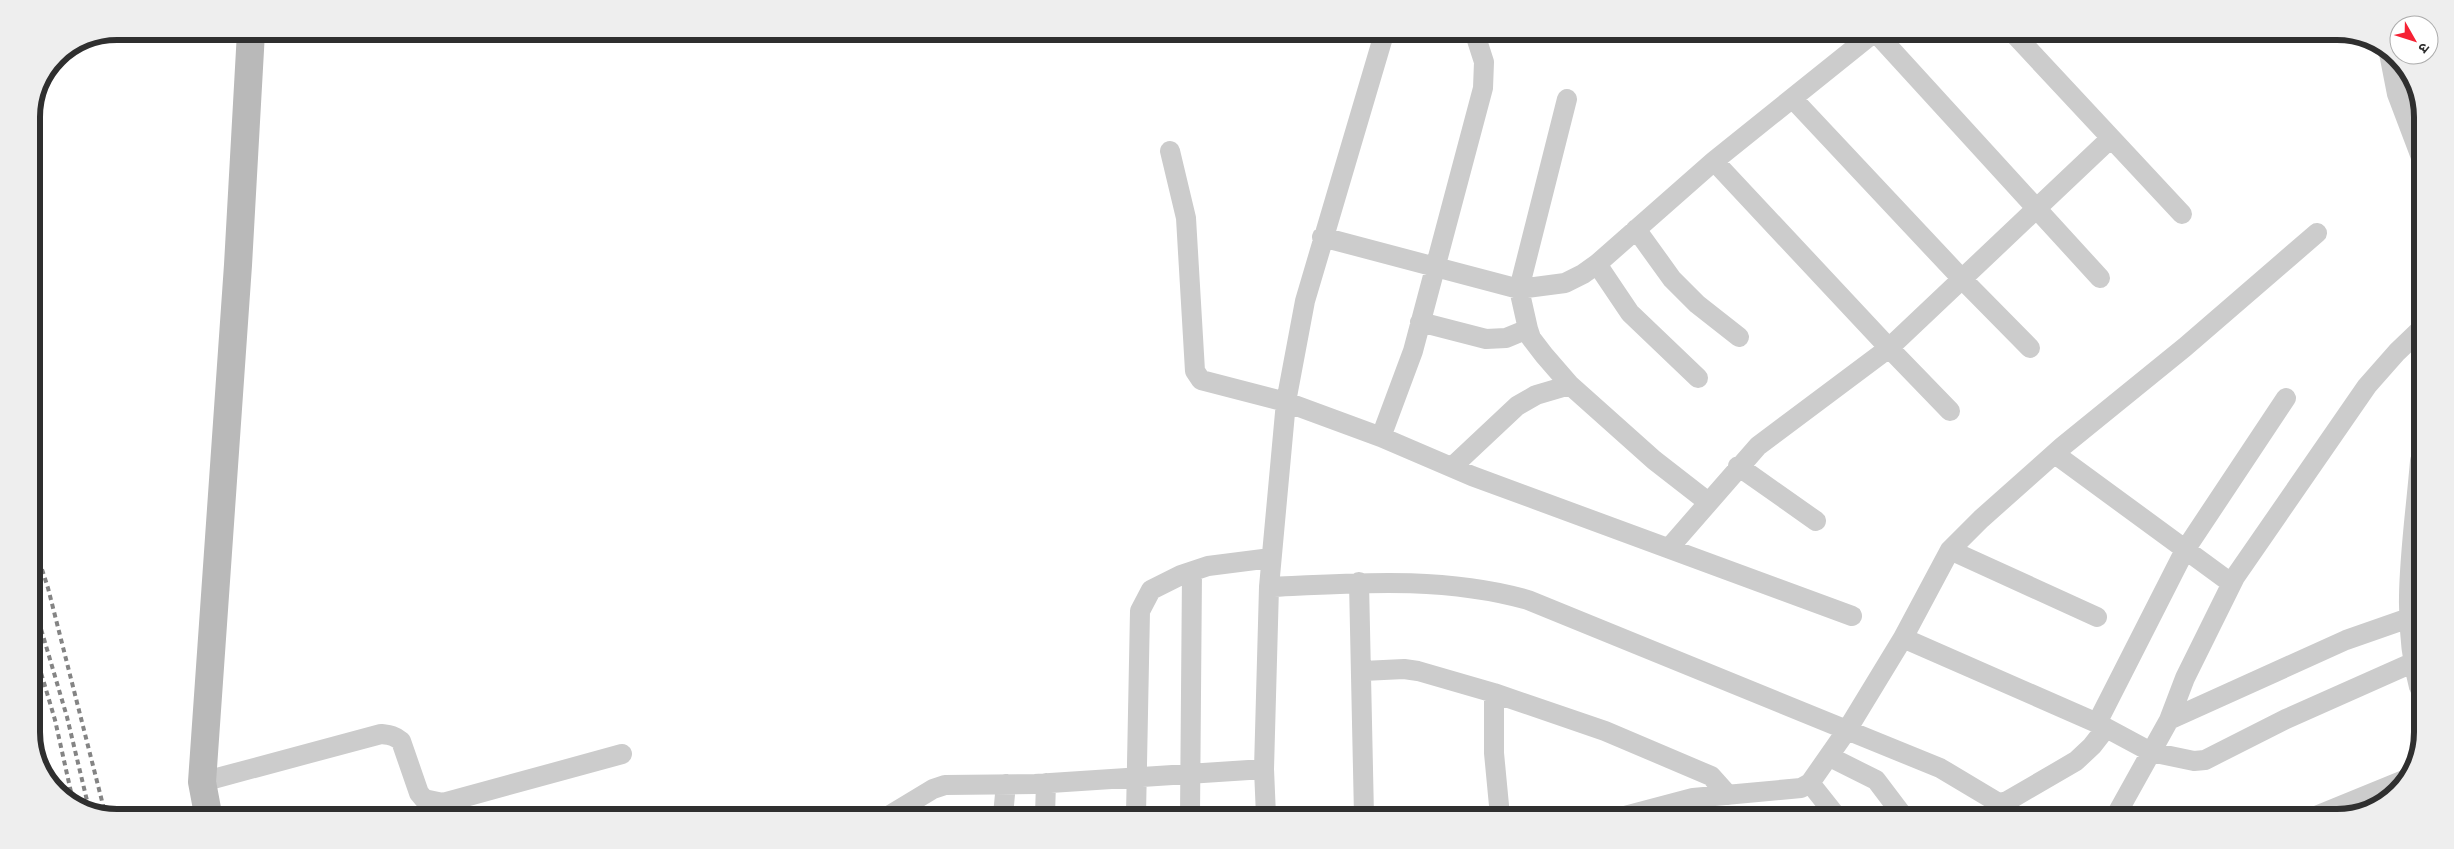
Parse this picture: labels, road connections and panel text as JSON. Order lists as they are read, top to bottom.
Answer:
{
  "north": "bottom right"
}
